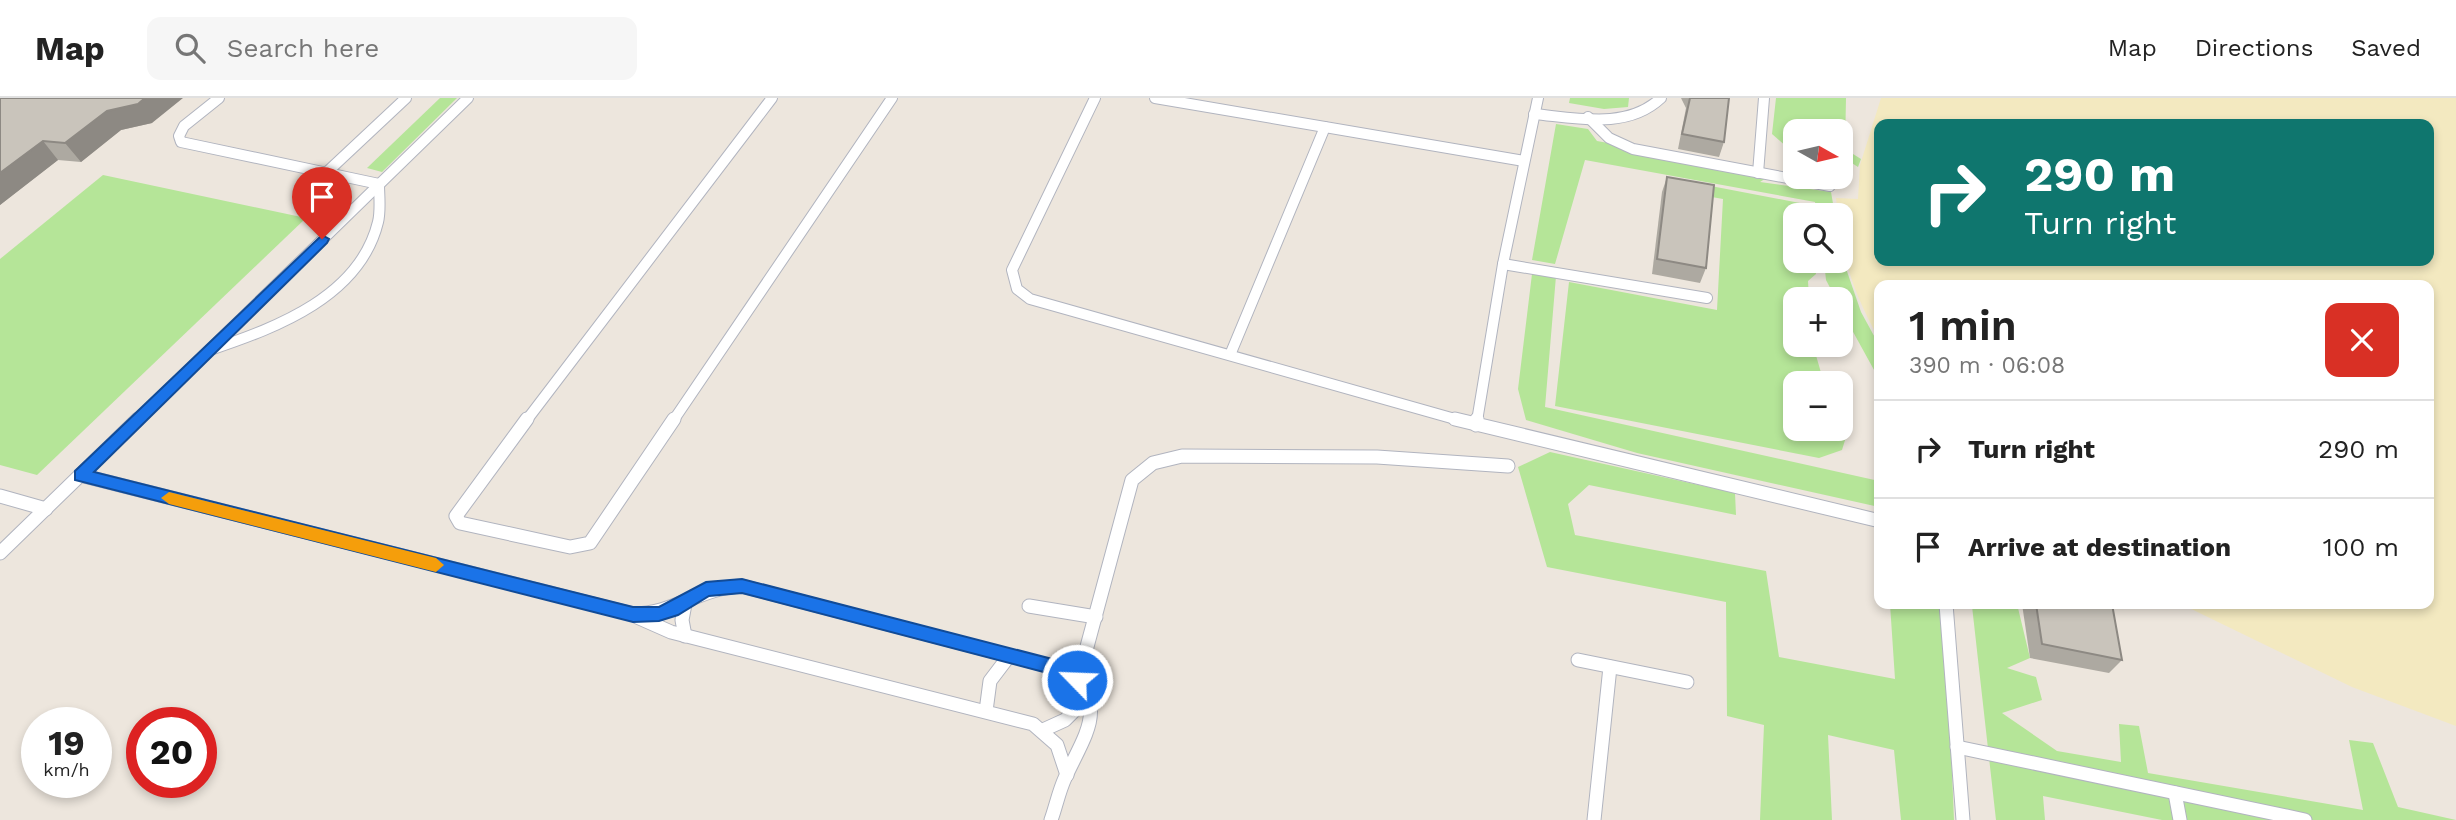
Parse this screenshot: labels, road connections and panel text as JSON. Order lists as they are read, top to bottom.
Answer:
{
  "north": "right",
  "page": {
    "header": "Map",
    "search": "Search here",
    "nav": ["Map", "Directions", "Saved"],
    "map_buttons": ["+", "−"],
    "turn": ["290 m", "Turn right"],
    "heading": ["1 min", "390 m · 06:08"],
    "list": [
      {
        "name": "Turn right",
        "value": "290 m"
      },
      {
        "name": "Arrive at destination",
        "value": "100 m"
      }
    ],
    "speed": "19 km/h",
    "limit": "20"
  }
}
